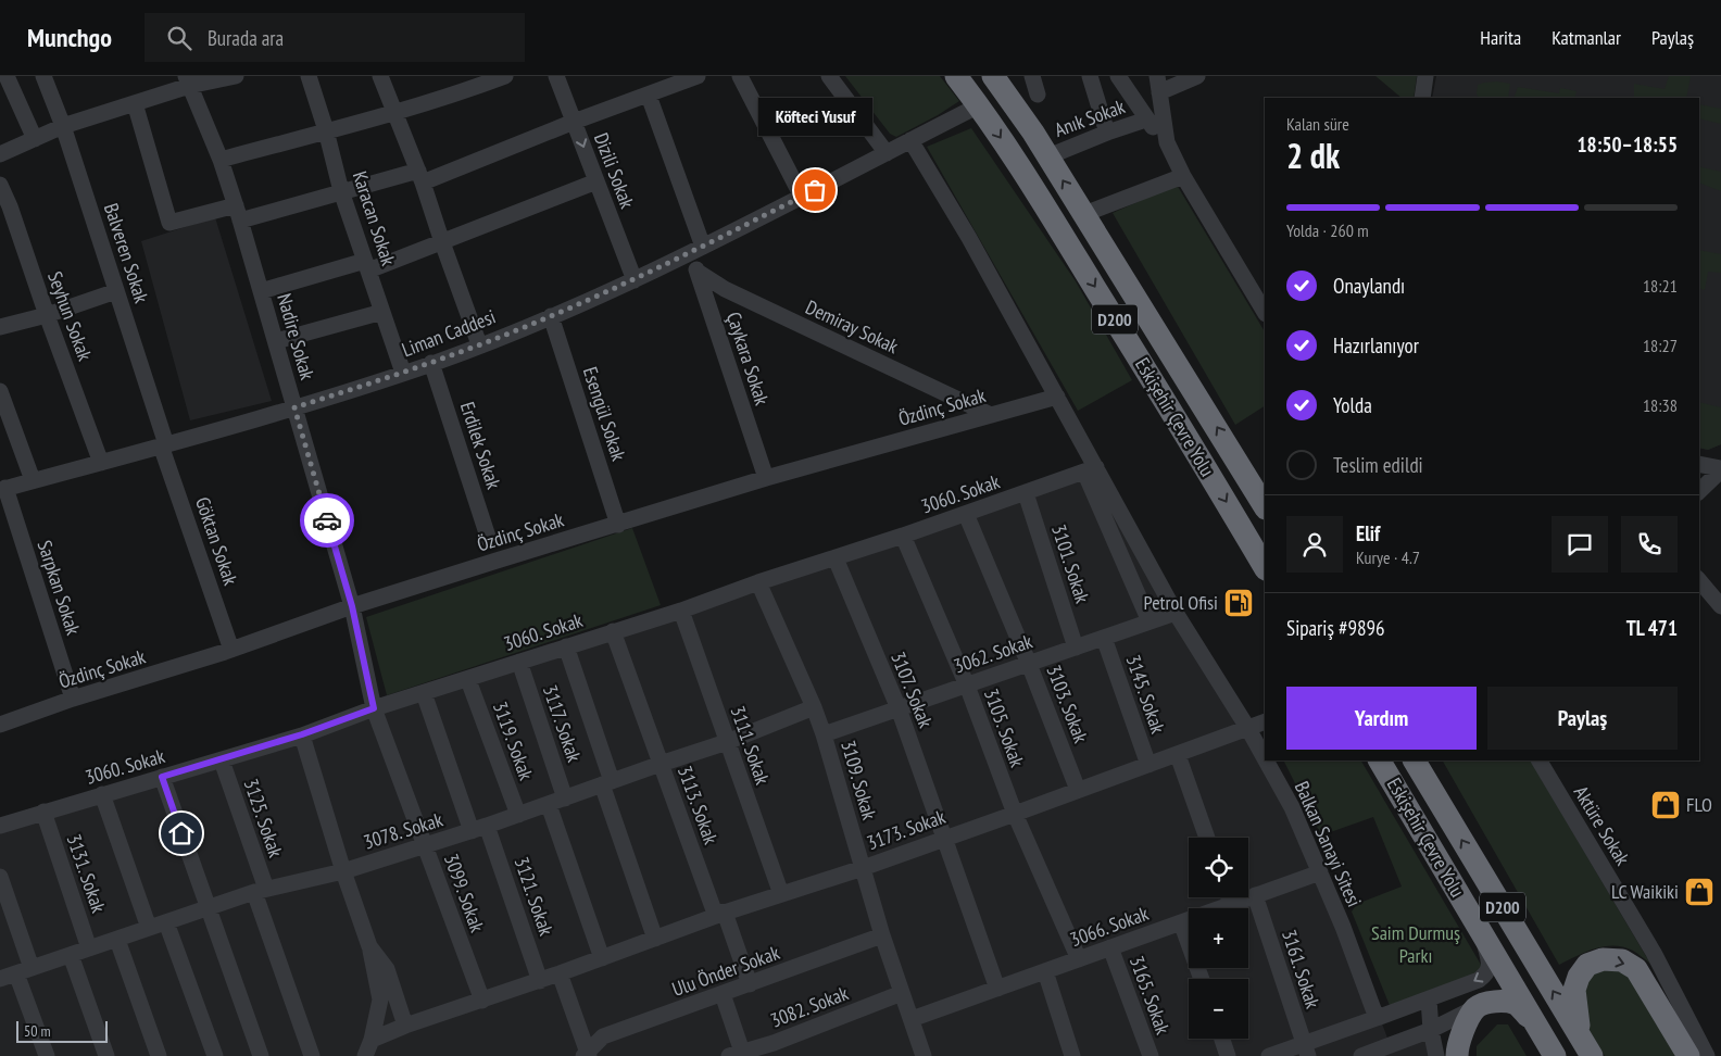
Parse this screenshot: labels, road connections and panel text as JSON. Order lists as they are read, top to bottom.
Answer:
{
  "streets": {
    "highway": ["D200", "Eskişehir Çevre Yolu"],
    "street": [
      "Anık Sokak",
      "Dizili Sokak",
      "Karacan Sokak",
      "Balveren Sokak",
      "Seyhun Sokak",
      "Demiray Sokak",
      "Liman Caddesi",
      "Nadire Sokak",
      "Çaykara Sokak",
      "Özdinç Sokak",
      "Esengül Sokak",
      "Erdilek Sokak",
      "3060. Sokak",
      "Göktan Sokak",
      "3101. Sokak",
      "Sarpkan Sokak",
      "3062. Sokak",
      "3107. Sokak",
      "3145. Sokak",
      "3103. Sokak",
      "3117. Sokak",
      "3105. Sokak",
      "3119. Sokak",
      "3111. Sokak",
      "3109. Sokak",
      "3113. Sokak",
      "3125. Sokak",
      "Aktüre Sokak",
      "3173. Sokak",
      "3078. Sokak",
      "Balkan Sanayi Sitesi",
      "3131. Sokak",
      "3099. Sokak",
      "3121. Sokak",
      "3066. Sokak",
      "3161. Sokak",
      "Ulu Önder Sokak",
      "3165. Sokak",
      "3082. Sokak"
    ]
  },
  "crossings": [
    ["Anık Sokak", "Eskişehir Çevre Yolu"],
    ["Dizili Sokak", "Liman Caddesi"],
    ["Karacan Sokak", "Liman Caddesi"],
    ["Balveren Sokak", "Liman Caddesi"],
    ["Balveren Sokak", "Göktan Sokak"],
    ["Seyhun Sokak", "Liman Caddesi"],
    ["Demiray Sokak", "Çaykara Sokak"],
    ["Demiray Sokak", "Özdinç Sokak"],
    ["Liman Caddesi", "Nadire Sokak"],
    ["Liman Caddesi", "Çaykara Sokak"],
    ["Liman Caddesi", "Esengül Sokak"],
    ["Liman Caddesi", "Eskişehir Çevre Yolu"],
    ["Liman Caddesi", "Erdilek Sokak"],
    ["Liman Caddesi", "Göktan Sokak"],
    ["Liman Caddesi", "Sarpkan Sokak"],
    ["Nadire Sokak", "Özdinç Sokak"],
    ["Nadire Sokak", "3060. Sokak"],
    ["Nadire Sokak", "3099. Sokak"],
    ["Çaykara Sokak", "Özdinç Sokak"],
    ["Özdinç Sokak", "Esengül Sokak"],
    ["Özdinç Sokak", "Göktan Sokak"],
    ["Özdinç Sokak", "Sarpkan Sokak"],
    ["3060. Sokak", "3101. Sokak"],
    ["3060. Sokak", "3107. Sokak"],
    ["3060. Sokak", "3103. Sokak"],
    ["3060. Sokak", "3117. Sokak"],
    ["3060. Sokak", "3105. Sokak"],
    ["3060. Sokak", "3119. Sokak"],
    ["3060. Sokak", "3111. Sokak"],
    ["3060. Sokak", "3109. Sokak"],
    ["3060. Sokak", "3113. Sokak"],
    ["3060. Sokak", "3125. Sokak"],
    ["3060. Sokak", "Balkan Sanayi Sitesi"],
    ["3060. Sokak", "3131. Sokak"],
    ["3060. Sokak", "3099. Sokak"],
    ["3060. Sokak", "3121. Sokak"],
    ["3101. Sokak", "3062. Sokak"],
    ["3062. Sokak", "3107. Sokak"],
    ["3062. Sokak", "3145. Sokak"],
    ["3062. Sokak", "3103. Sokak"],
    ["3062. Sokak", "3105. Sokak"],
    ["3062. Sokak", "3109. Sokak"],
    ["3062. Sokak", "Balkan Sanayi Sitesi"],
    ["3107. Sokak", "3173. Sokak"],
    ["3107. Sokak", "3066. Sokak"],
    ["3145. Sokak", "3173. Sokak"],
    ["3103. Sokak", "3173. Sokak"],
    ["3117. Sokak", "3078. Sokak"],
    ["3105. Sokak", "3173. Sokak"],
    ["3105. Sokak", "3066. Sokak"],
    ["3119. Sokak", "3078. Sokak"],
    ["3111. Sokak", "3173. Sokak"],
    ["3111. Sokak", "3078. Sokak"],
    ["3109. Sokak", "3173. Sokak"],
    ["3109. Sokak", "3078. Sokak"],
    ["3109. Sokak", "3066. Sokak"],
    ["3109. Sokak", "Ulu Önder Sokak"],
    ["3109. Sokak", "3082. Sokak"],
    ["3113. Sokak", "3173. Sokak"],
    ["3113. Sokak", "3078. Sokak"],
    ["3113. Sokak", "Ulu Önder Sokak"],
    ["3125. Sokak", "3078. Sokak"],
    ["3173. Sokak", "Balkan Sanayi Sitesi"],
    ["3173. Sokak", "3099. Sokak"],
    ["3173. Sokak", "3121. Sokak"],
    ["3078. Sokak", "3131. Sokak"],
    ["3078. Sokak", "3099. Sokak"],
    ["3078. Sokak", "3121. Sokak"],
    ["Balkan Sanayi Sitesi", "3066. Sokak"],
    ["3066. Sokak", "3161. Sokak"],
    ["3066. Sokak", "3165. Sokak"]
  ],
  "parks": ["Saim Durmuş Parkı"],
  "places": {
    "other": ["Köfteci Yusuf"],
    "fuel station": ["Petrol Ofisi"],
    "shop": ["FLO", "LC Waikiki"]
  },
  "scale_bar": "50 m",
  "page": {
    "header": "Munchgo",
    "search": "Burada ara",
    "nav": ["Harita", "Katmanlar", "Paylaş"],
    "bubble": "Köfteci Yusuf",
    "heading": ["2 dk", "Kalan süre", "18:50–18:55"],
    "panel": [
      "Elif",
      "Kurye · 4.7",
      "Sipariş #9896",
      "TL 471"
    ],
    "bar": "Yolda · 260 m",
    "list": [
      ["Onaylandı", "18:21"],
      ["Hazırlanıyor", "18:27"],
      ["Yolda", "18:38"],
      "Teslim edildi"
    ],
    "buttons": ["Yardım", "Paylaş"],
    "map_buttons": ["+", "−"],
    "scale": "50 m"
  }
}
